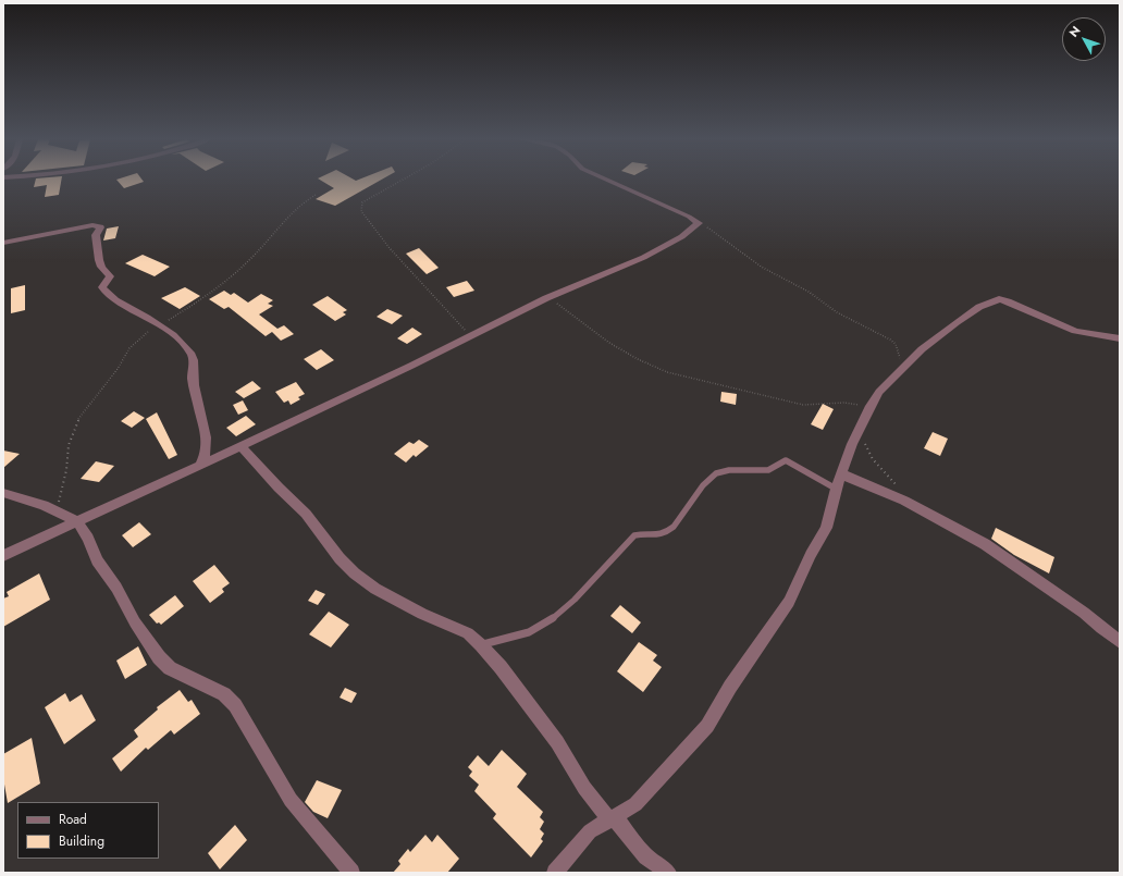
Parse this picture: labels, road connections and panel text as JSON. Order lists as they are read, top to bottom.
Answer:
{
  "legend": ["Road", "Building"],
  "north": "top left"
}
